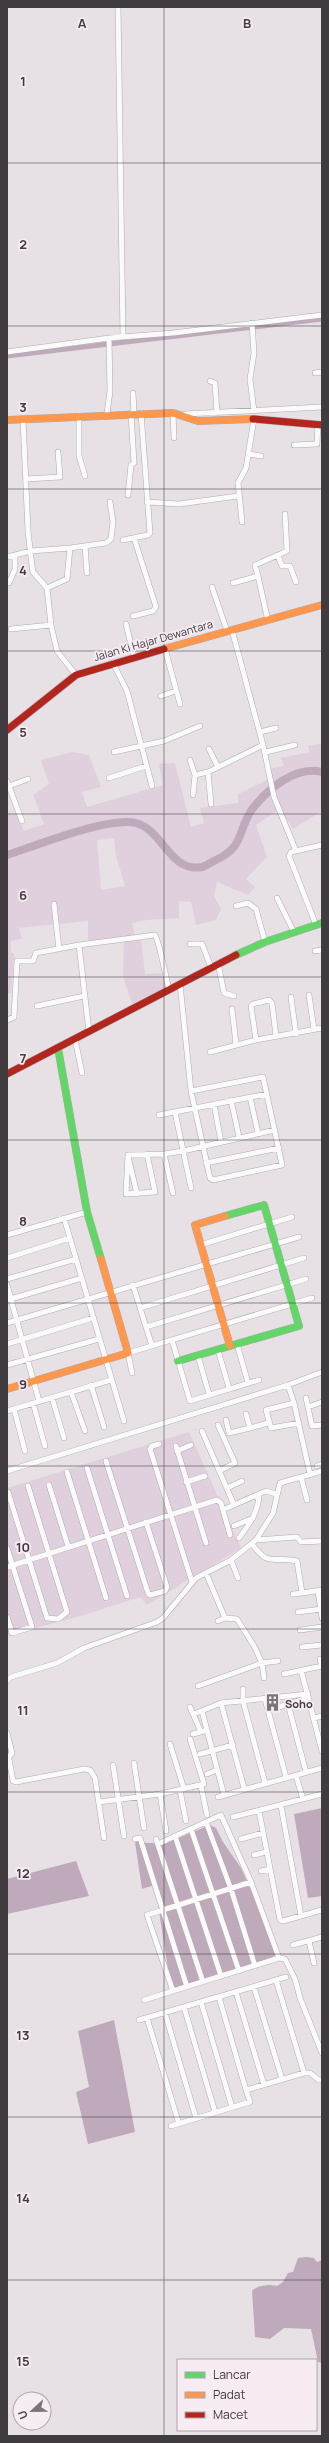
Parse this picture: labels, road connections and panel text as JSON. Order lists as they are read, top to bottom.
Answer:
{
  "streets": {
    "street": ["Jalan Ki Hajar Dewantara"]
  },
  "places": {
    "building": ["Soho"]
  },
  "legend": ["Lancar", "Padat", "Macet"],
  "north": "left",
  "grid": {
    "columns": ["A", "B"],
    "rows": [
      "1",
      "2",
      "3",
      "4",
      "5",
      "6",
      "7",
      "8",
      "9",
      "10",
      "11",
      "12",
      "13",
      "14",
      "15"
    ]
  }
}
